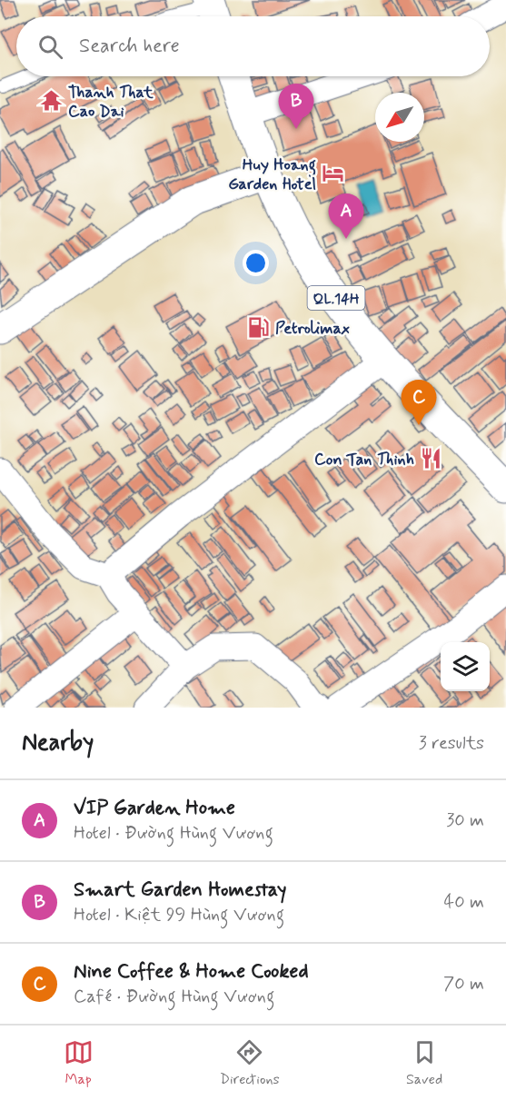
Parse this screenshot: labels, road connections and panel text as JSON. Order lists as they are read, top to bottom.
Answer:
{
  "streets": {
    "main road": ["QL.14H"]
  },
  "places": {
    "temple": ["Thanh That Cao Dai"],
    "hotel": ["Huy Hoang Garden Hotel"],
    "fuel station": ["Petrolimax"],
    "restaurant": ["Con Tan Thinh"]
  },
  "north": "bottom left",
  "page": {
    "search": "Search here",
    "pins": ["B", "A", "C"],
    "heading": ["Nearby", "3 results"],
    "list": [
      {
        "mark": "A",
        "name": "VIP Garden Home",
        "note": "Hotel · Đường Hùng Vương",
        "value": "30 m"
      },
      {
        "mark": "B",
        "name": "Smart Garden Homestay",
        "note": "Hotel · Kiệt 99 Hùng Vương",
        "value": "40 m"
      },
      {
        "mark": "C",
        "name": "Nine Coffee & Home Cooked",
        "note": "Café · Đường Hùng Vương",
        "value": "70 m"
      }
    ],
    "nav": ["Map", "Directions", "Saved"]
  }
}
